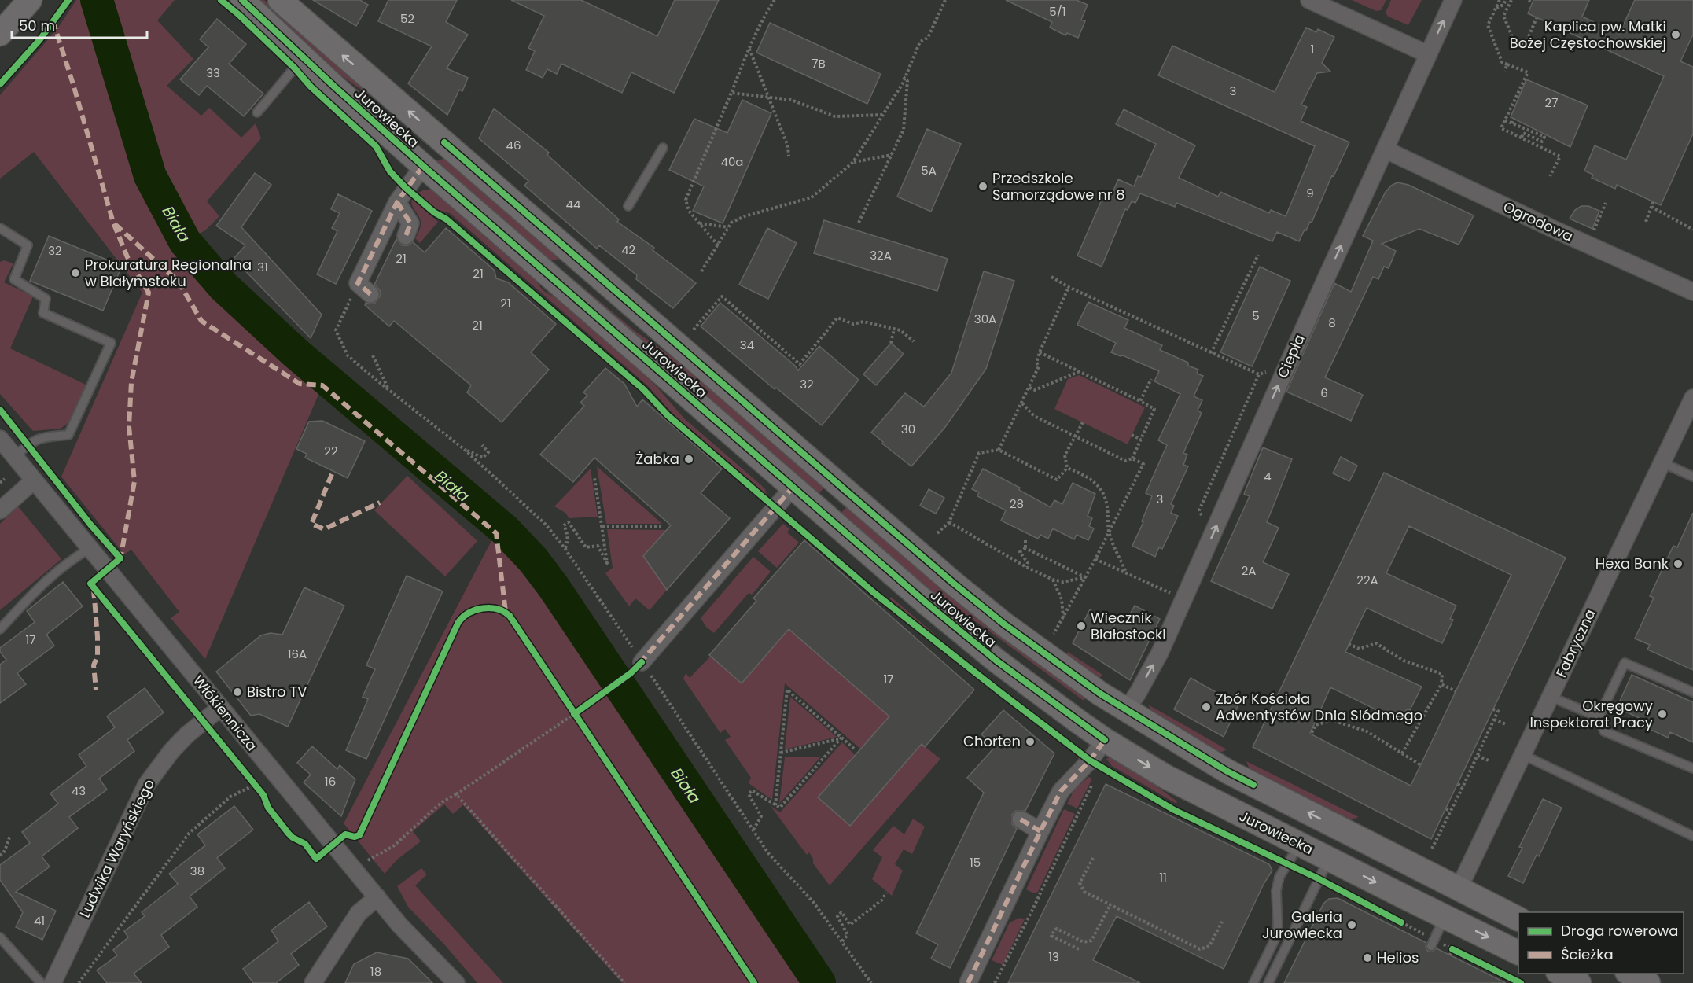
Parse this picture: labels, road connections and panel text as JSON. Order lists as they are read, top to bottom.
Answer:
{
  "streets": {
    "street": [
      "Jurowiecka",
      "Ogrodowa",
      "Ciepła",
      "Fabryczna",
      "Włókiennicza",
      "Ludwika Waryńskiego"
    ]
  },
  "crossings": [
    ["Jurowiecka", "Ciepła"],
    ["Jurowiecka", "Fabryczna"],
    ["Ogrodowa", "Ciepła"],
    ["Włókiennicza", "Ludwika Waryńskiego"]
  ],
  "one_way": ["Ciepła"],
  "water": ["Biała"],
  "places": [
    "Kaplica pw. Matki Bożej Częstochowskiej",
    "Przedszkole Samorządowe nr 8",
    "Prokuratura Regionalna w Białymstoku",
    "Żabka",
    "Hexa Bank",
    "Wiecznik Białostocki",
    "Bistro TV",
    "Zbór Kościoła Adwentystów Dnia Siódmego",
    "Okręgowy Inspektorat Pracy",
    "Chorten",
    "Galeria Jurowiecka",
    "Helios"
  ],
  "house_numbers": [
    "5/1",
    "52",
    "1",
    "7B",
    "33",
    "3",
    "27",
    "46",
    "40a",
    "5A",
    "9",
    "44",
    "42",
    "32",
    "32A",
    "21",
    "31",
    "21",
    "21",
    "5",
    "30A",
    "8",
    "21",
    "34",
    "32",
    "6",
    "30",
    "22",
    "4",
    "3",
    "28",
    "2A",
    "22A",
    "17",
    "16A",
    "17",
    "16",
    "43",
    "15",
    "38",
    "11",
    "41",
    "13",
    "18"
  ],
  "legend": ["Droga rowerowa", "Ścieżka"],
  "scale_bar": "50 m"
}
